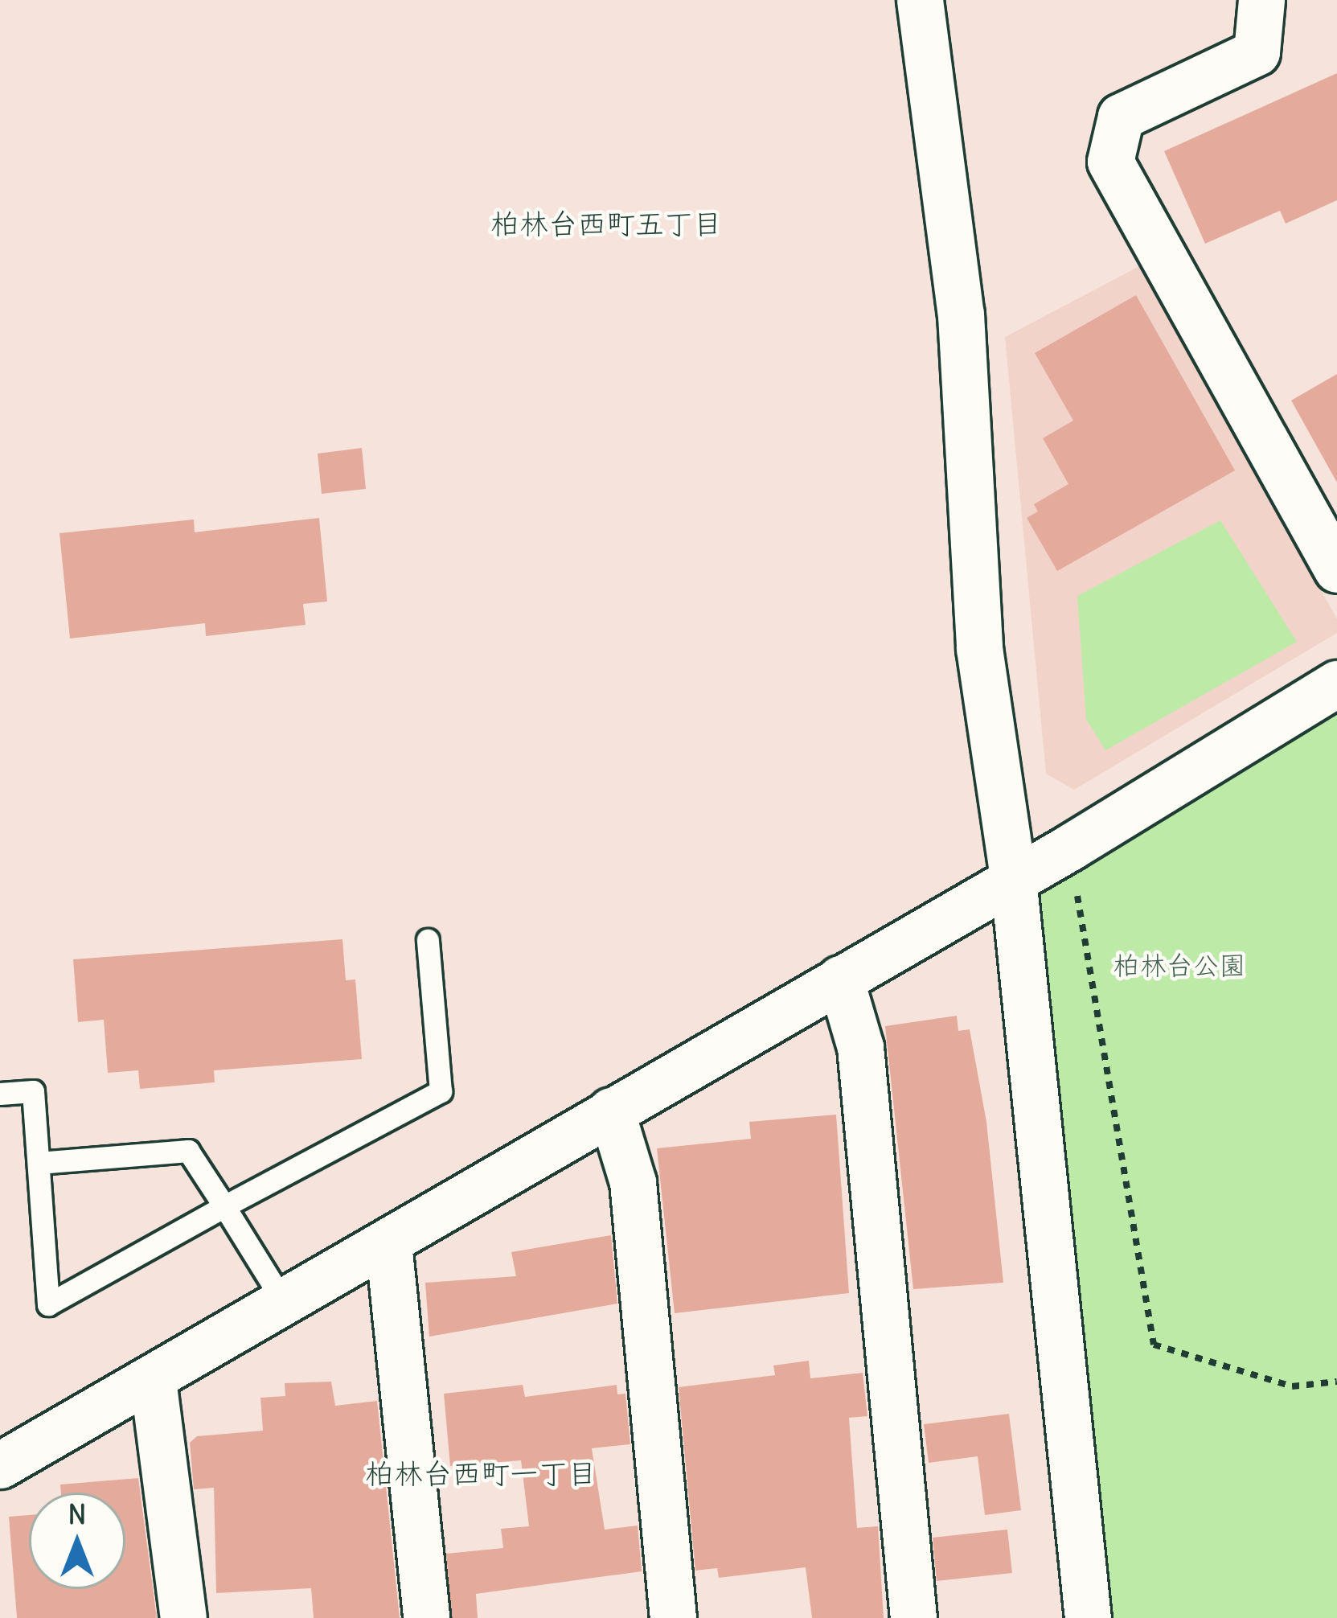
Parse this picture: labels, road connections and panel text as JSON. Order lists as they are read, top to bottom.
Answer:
{
  "districts": ["柏林台西町五丁目", "柏林台西町一丁目"],
  "parks": ["柏林台公園"],
  "north": "top"
}
